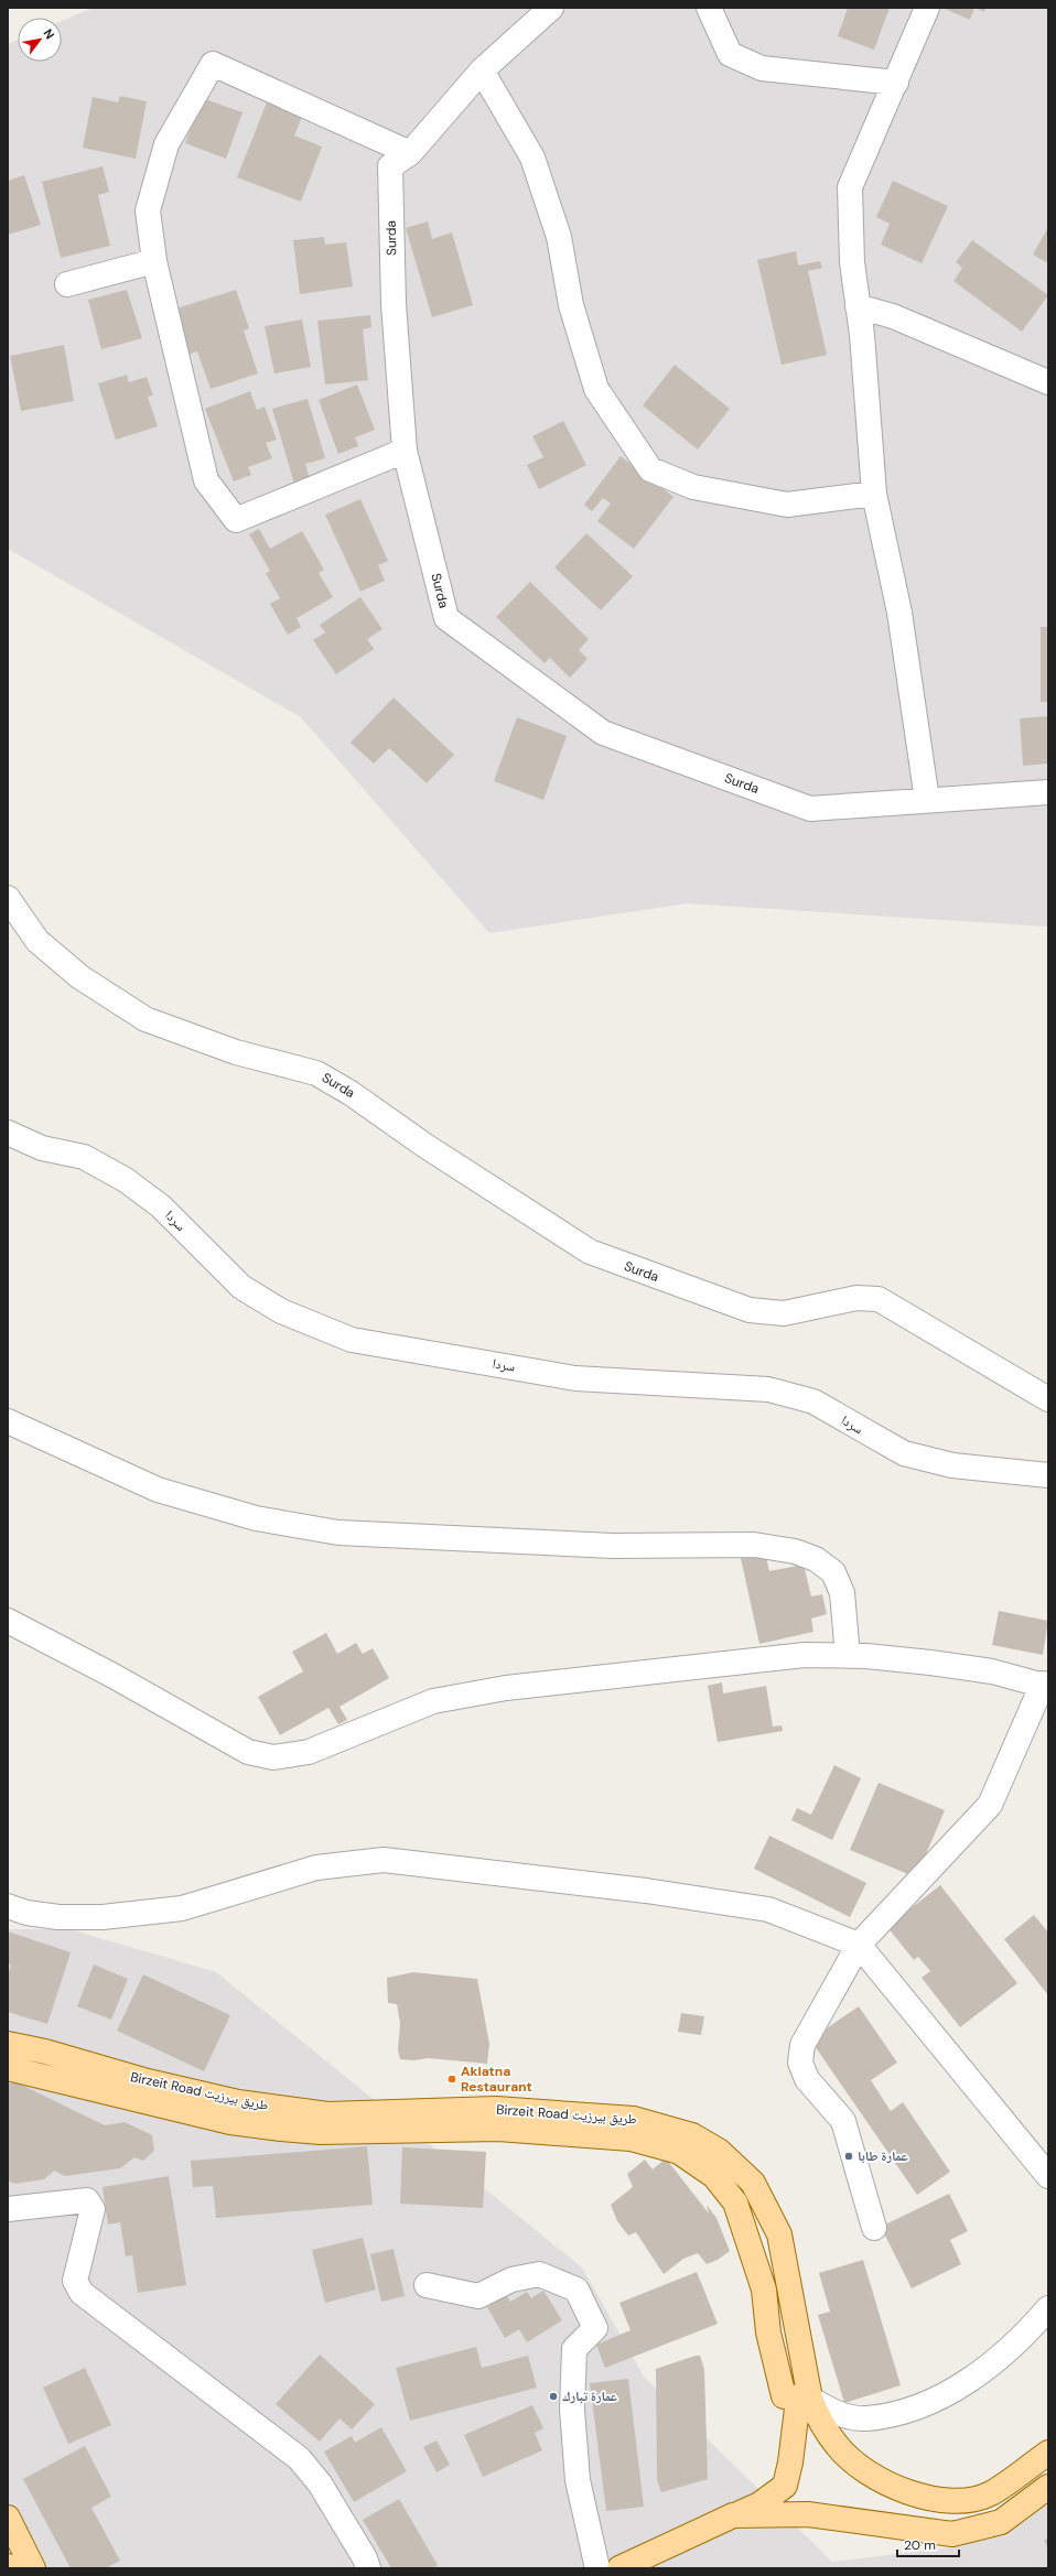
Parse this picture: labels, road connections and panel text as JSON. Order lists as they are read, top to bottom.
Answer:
{
  "streets": {
    "main road": ["Birzeit Road طريق بيرزيت"],
    "street": ["Surda", "سردا"]
  },
  "places": ["Aklatna Restaurant", "عمارة طابا", "عمارة تبارك"],
  "scale_bar": "20 m",
  "north": "top right"
}
